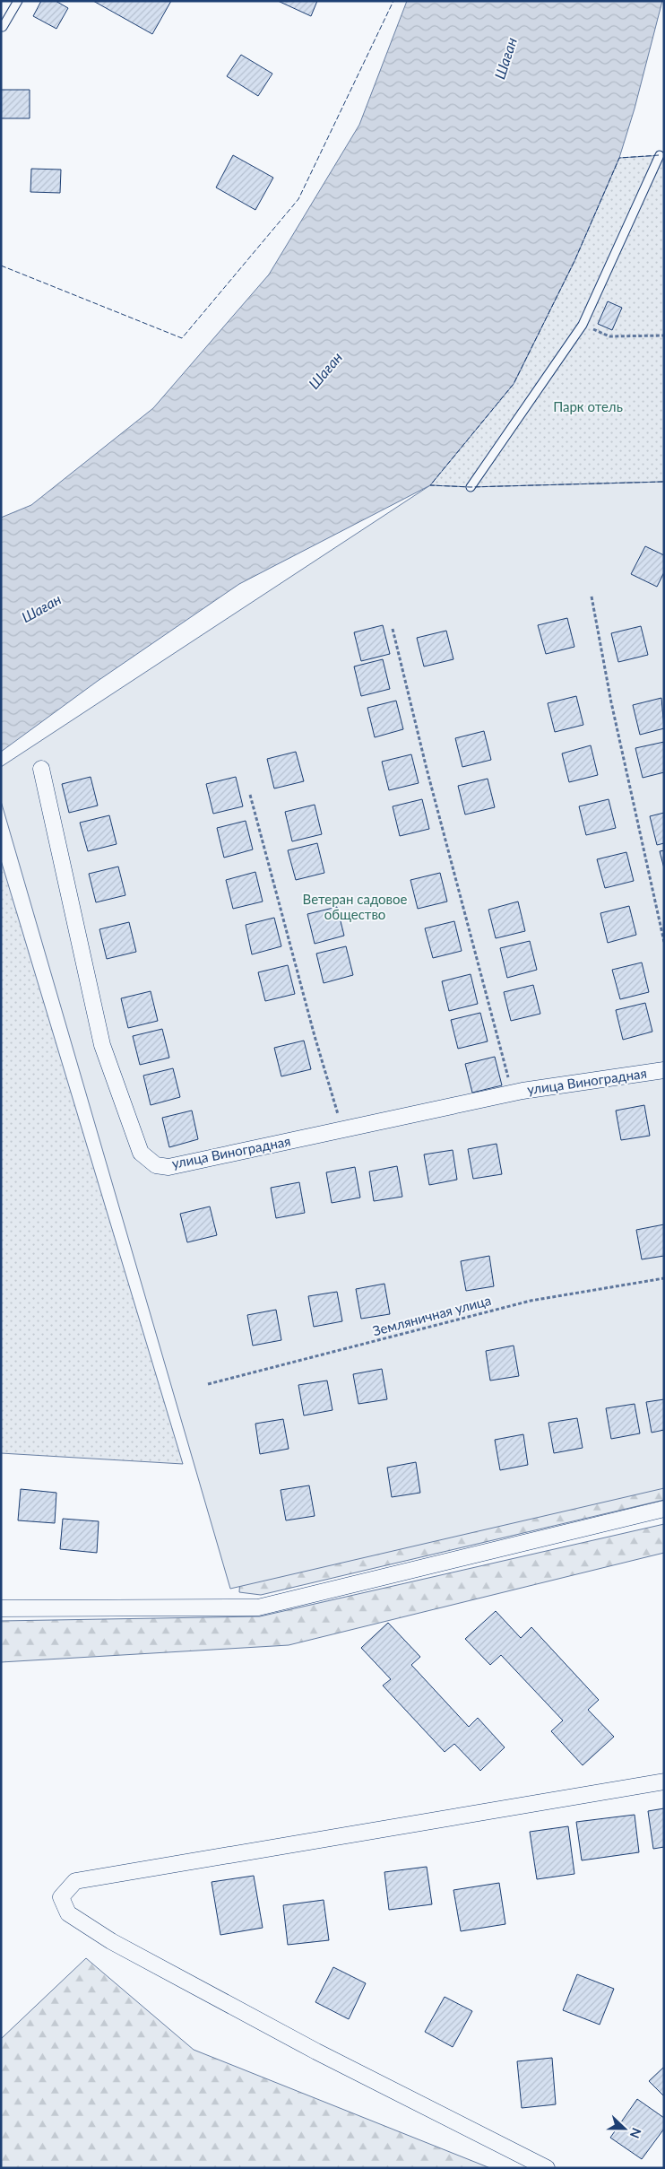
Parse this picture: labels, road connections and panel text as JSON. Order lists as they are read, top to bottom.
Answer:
{
  "streets": {
    "street": ["улица Виноградная"],
    "path": ["Земляничная улица"]
  },
  "water": ["Шаған"],
  "parks": ["Парк отель", "Ветеран садовое общество"],
  "north": "right"
}
